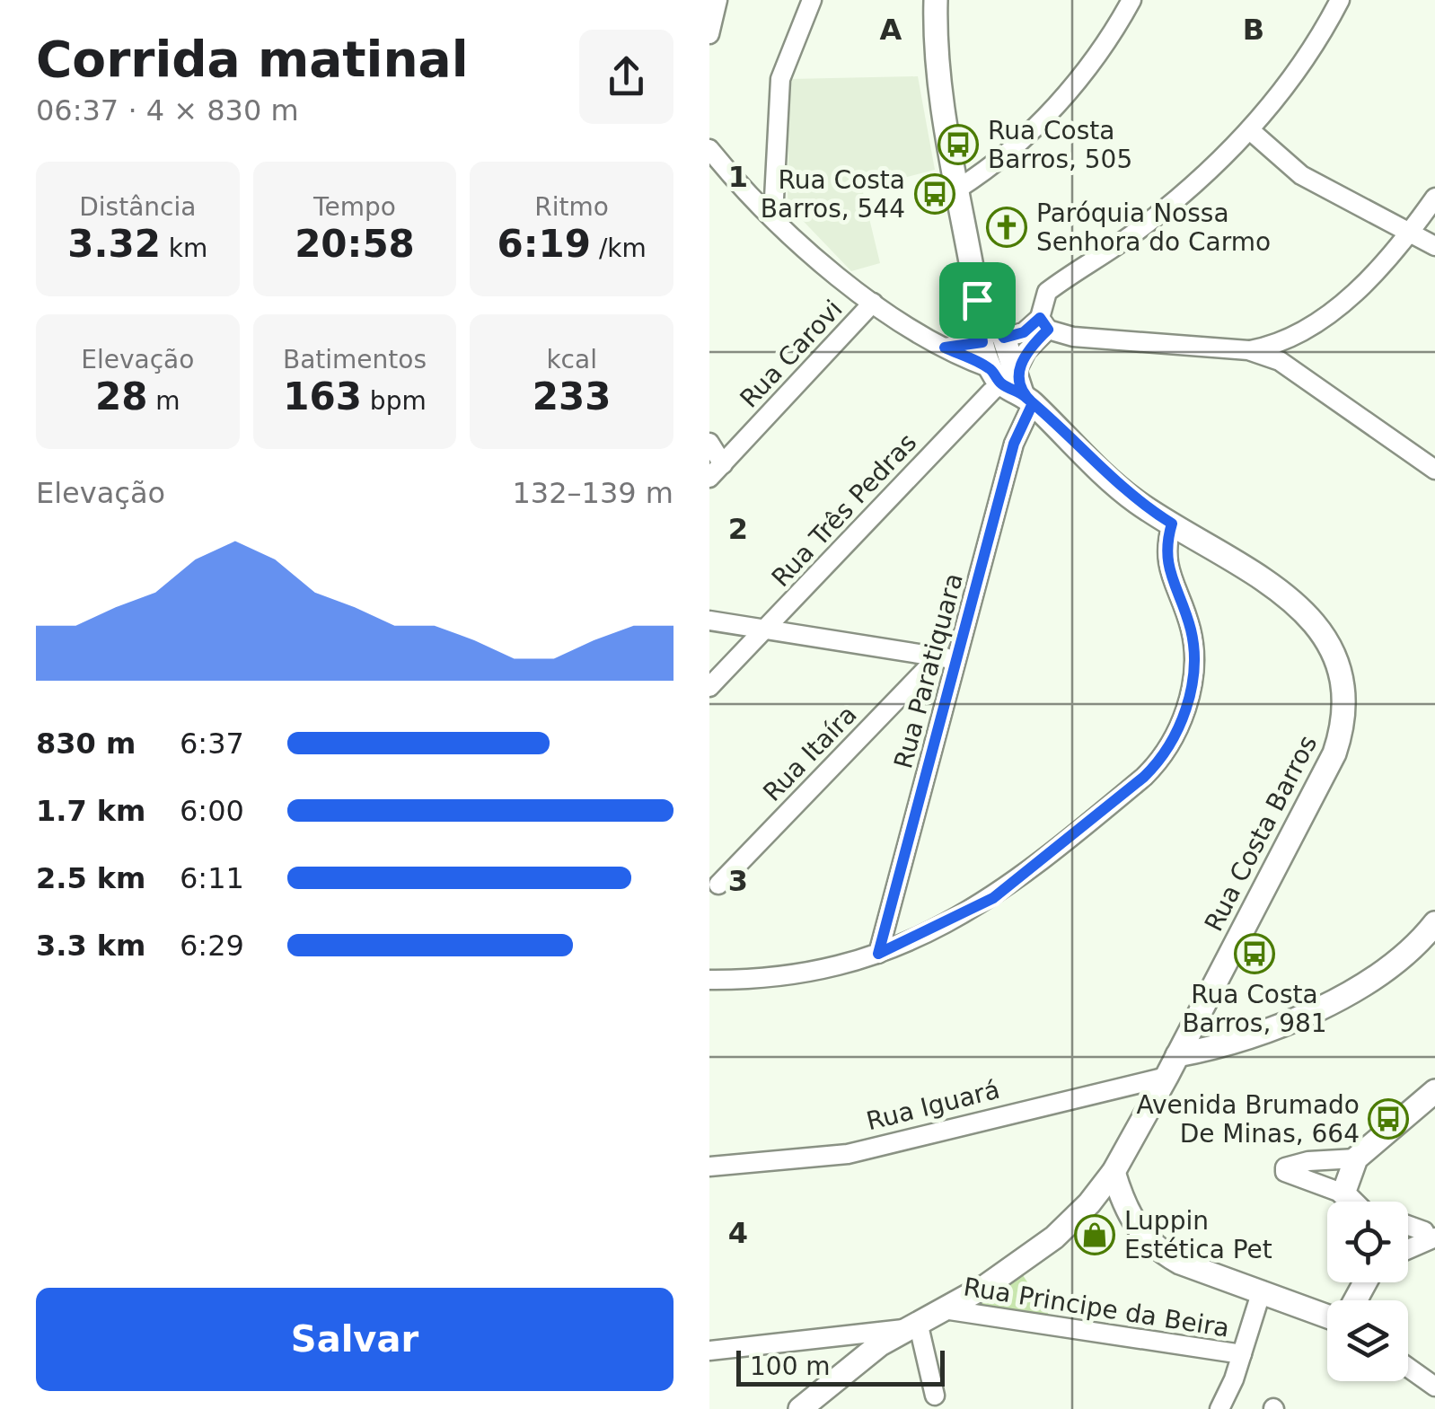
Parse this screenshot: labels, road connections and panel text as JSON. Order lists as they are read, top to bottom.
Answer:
{
  "streets": {
    "main road": ["Rua Costa Barros"],
    "street": [
      "Rua Carovi",
      "Rua Três Pedras",
      "Rua Paratiquara",
      "Rua Itaíra",
      "Rua Iguará",
      "Rua Principe da Beira"
    ]
  },
  "crossings": [
    ["Rua Três Pedras", "Rua Paratiquara"],
    ["Rua Três Pedras", "Rua Costa Barros"],
    ["Rua Paratiquara", "Rua Costa Barros"],
    ["Rua Costa Barros", "Rua Iguará"],
    ["Rua Costa Barros", "Rua Principe da Beira"]
  ],
  "places": {
    "bus stop": [
      "Rua Costa Barros, 505",
      "Rua Costa Barros, 544",
      "Rua Costa Barros, 981",
      "Avenida Brumado De Minas, 664"
    ],
    "church": ["Paróquia Nossa Senhora do Carmo"],
    "shop": ["Luppin Estética Pet"]
  },
  "scale_bar": "100 m",
  "page": {
    "heading": ["Corrida matinal", "06:37 · 4 × 830 m"],
    "stats": [
      ["Distância", "3.32 km"],
      ["Tempo", "20:58"],
      ["Ritmo", "6:19 /km"],
      ["Elevação", "28 m"],
      ["Batimentos", "163 bpm"],
      ["kcal", "233"]
    ],
    "chart": ["Elevação", "132–139 m"],
    "list": [
      {
        "name": "830 m",
        "note": "6:37"
      },
      {
        "name": "1.7 km",
        "note": "6:00"
      },
      {
        "name": "2.5 km",
        "note": "6:11"
      },
      {
        "name": "3.3 km",
        "note": "6:29"
      }
    ],
    "buttons": "Salvar",
    "scale": "100 m"
  },
  "grid": {
    "columns": ["A", "B"],
    "rows": [
      "1",
      "2",
      "3",
      "4"
    ]
  }
}
